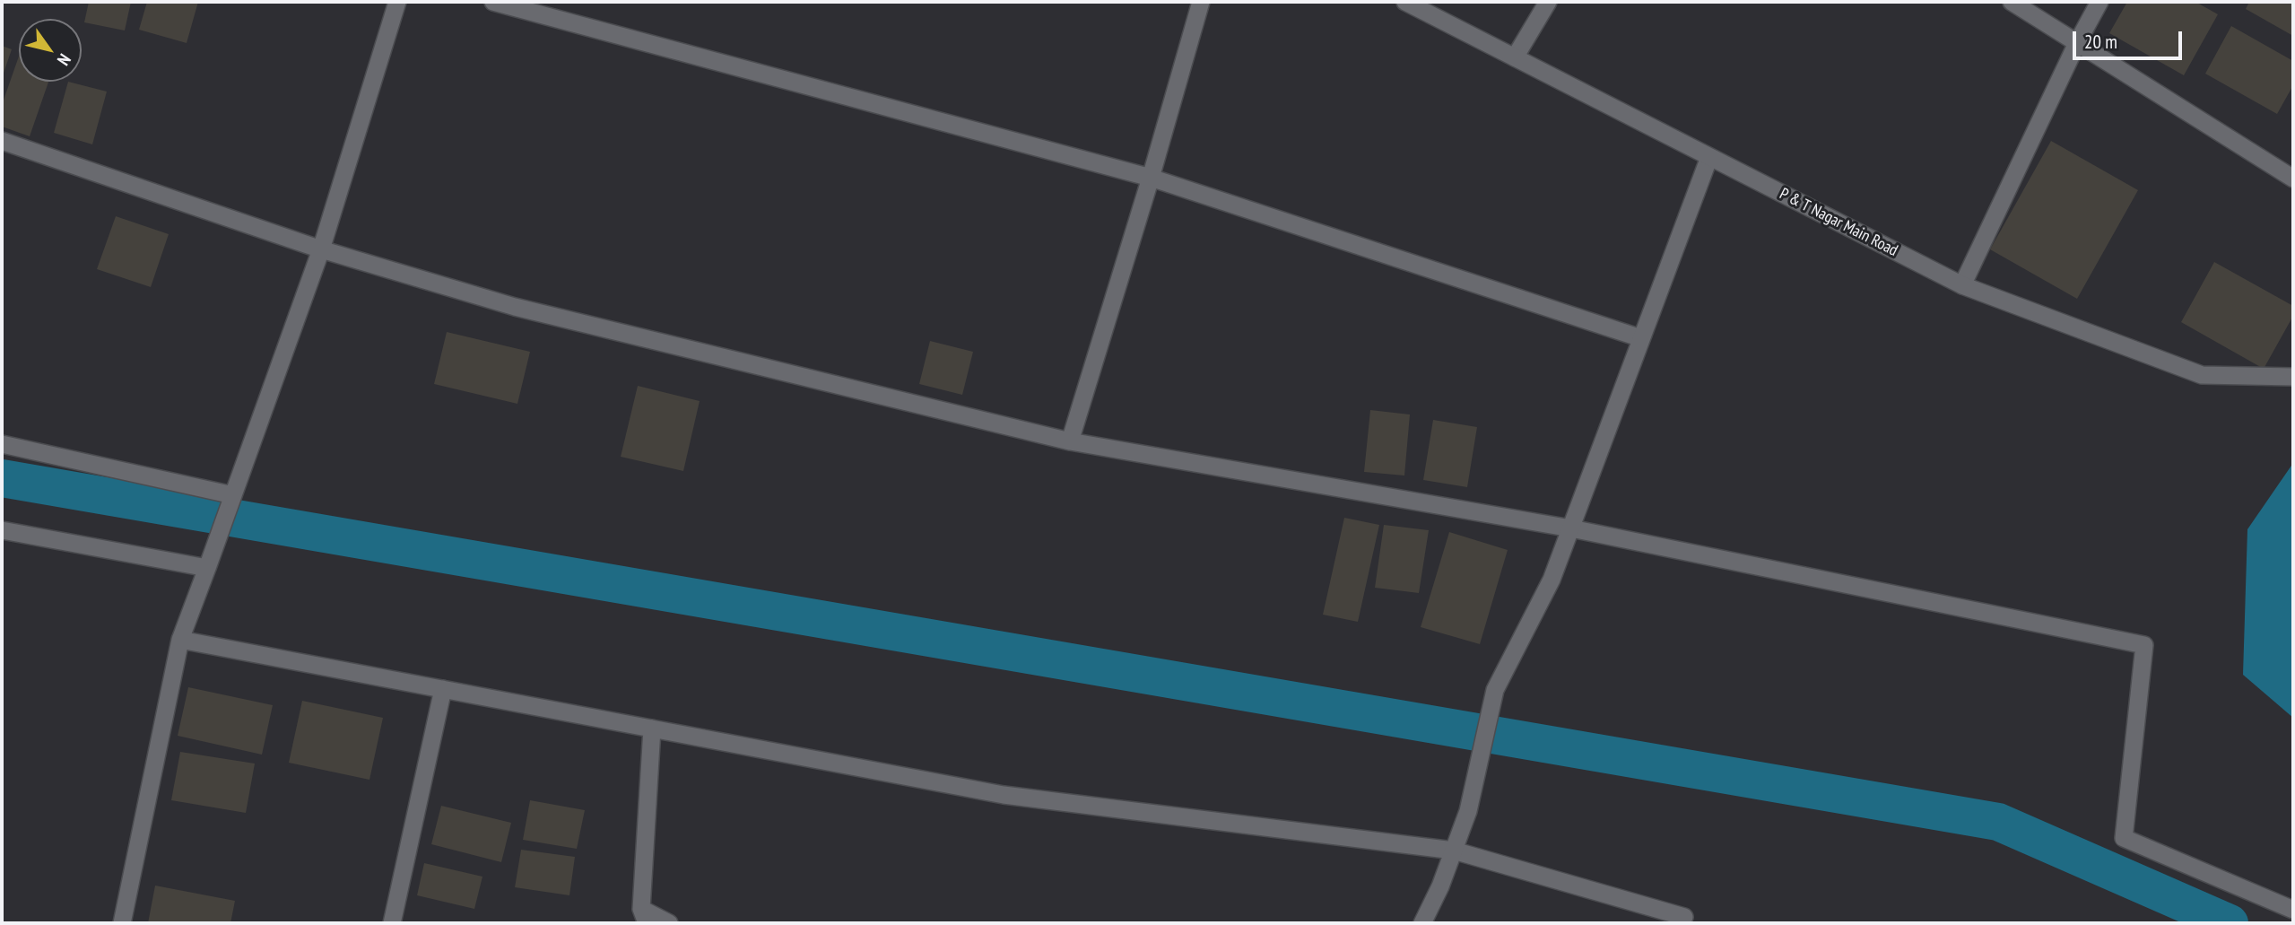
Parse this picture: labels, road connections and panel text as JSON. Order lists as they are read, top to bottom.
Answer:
{
  "streets": {
    "street": ["P & T Nagar Main Road"]
  },
  "scale_bar": "20 m",
  "north": "bottom right"
}
